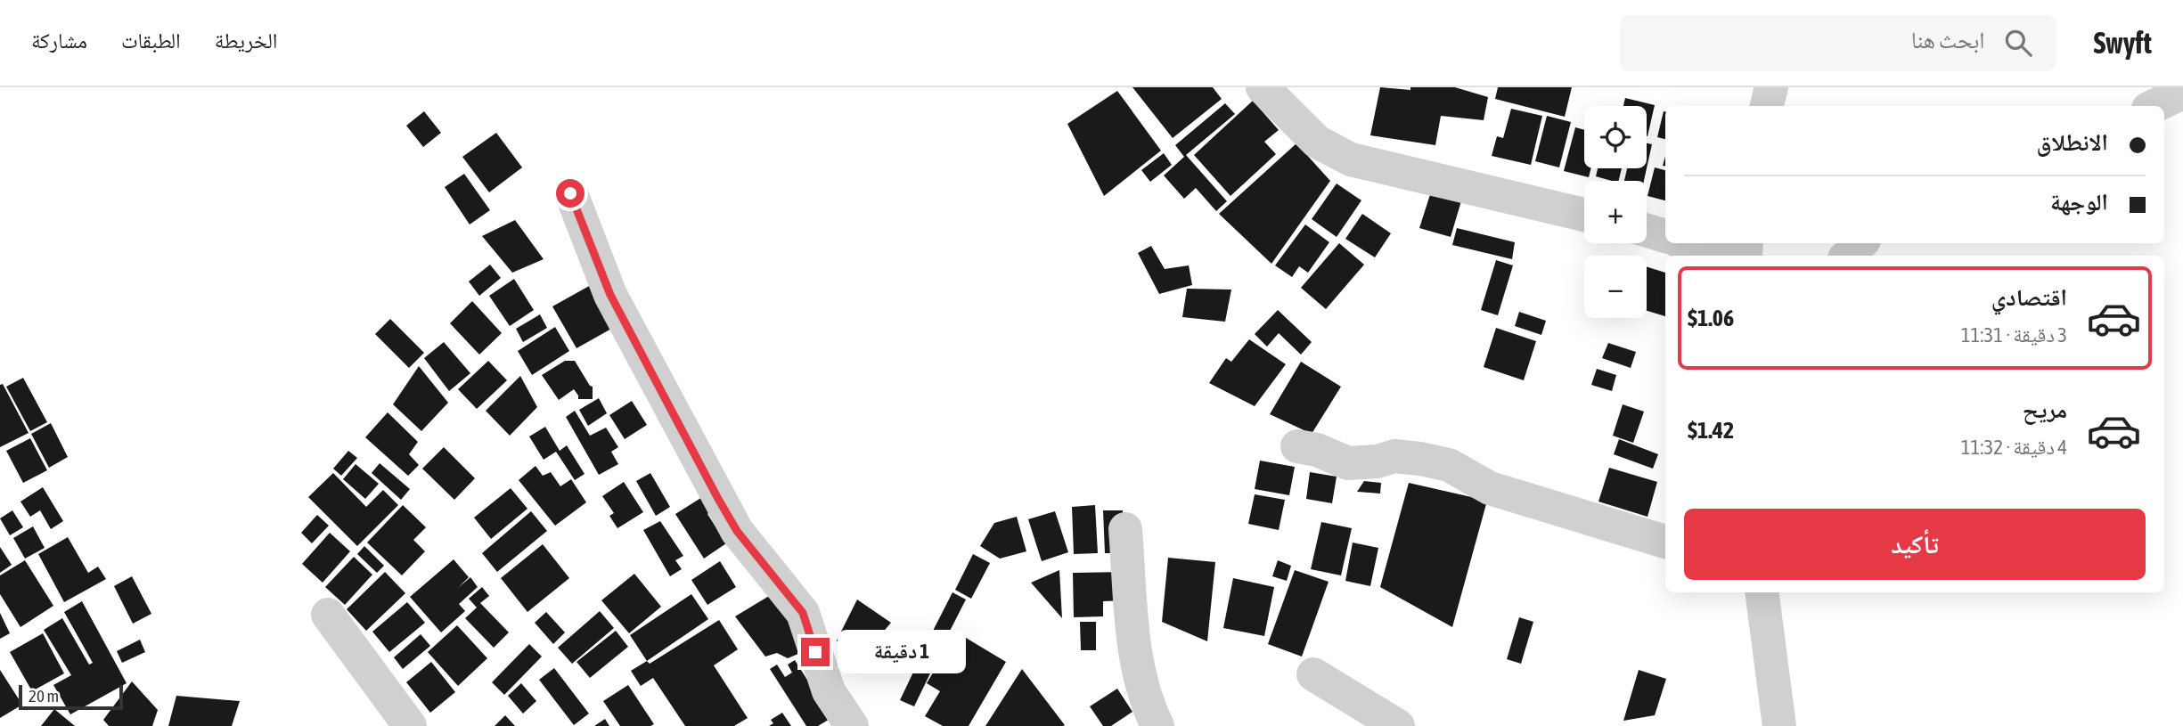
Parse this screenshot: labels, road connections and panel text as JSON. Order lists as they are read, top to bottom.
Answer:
{
  "scale_bar": "20 m",
  "page": {
    "header": "Swyft",
    "search": "ابحث هنا",
    "nav": ["الخريطة", "الطبقات", "مشاركة"],
    "map_buttons": ["+", "−"],
    "banner": ["الانطلاق", "الوجهة"],
    "list": [
      {
        "name": "اقتصادي",
        "note": "3 دقيقة · 11:31",
        "value": "$1.06"
      },
      {
        "name": "مريح",
        "note": "4 دقيقة · 11:32",
        "value": "$1.42"
      }
    ],
    "buttons": "تأكيد",
    "bubble": "1 دقيقة",
    "scale": "20 m"
  }
}
